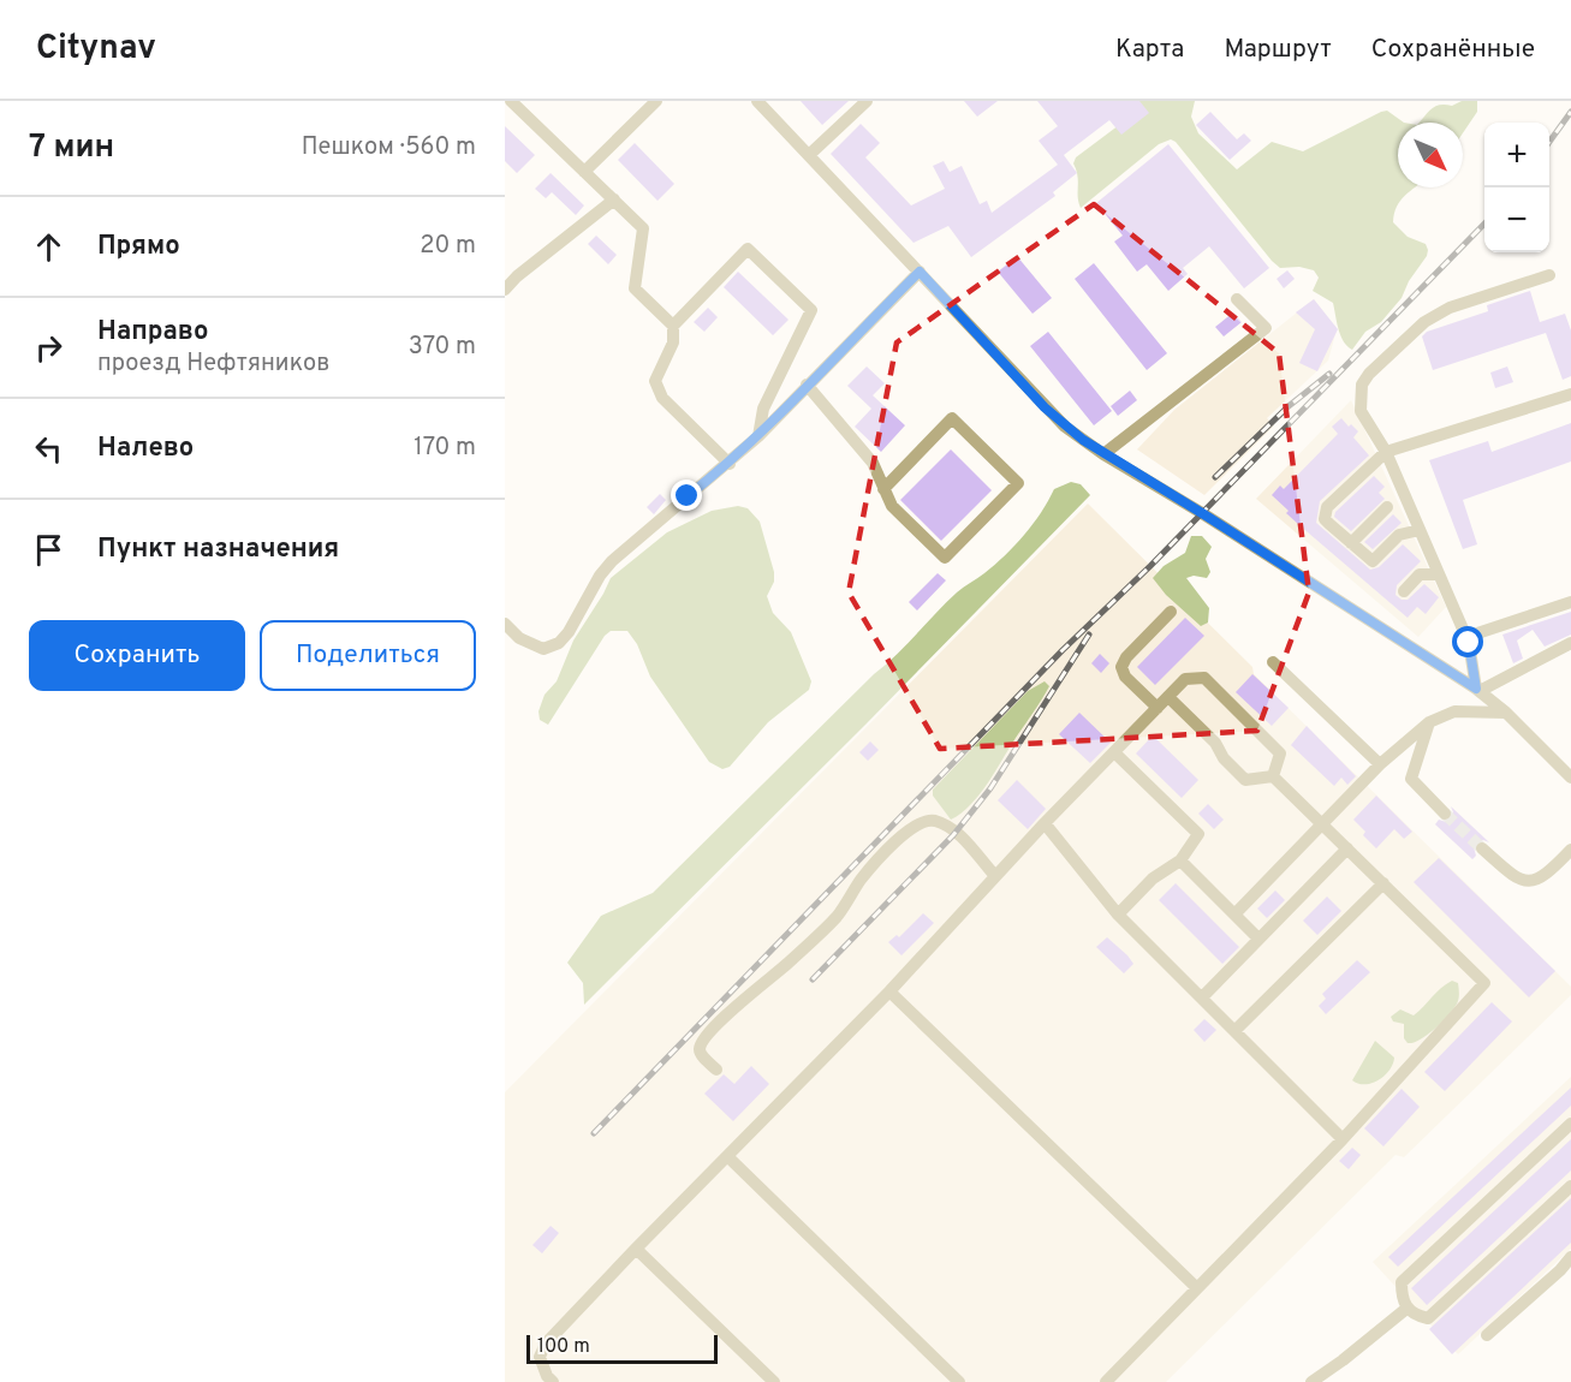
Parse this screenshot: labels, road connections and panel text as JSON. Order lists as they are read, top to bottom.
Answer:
{
  "scale_bar": "100 m",
  "north": "bottom right",
  "page": {
    "header": "Citynav",
    "nav": ["Карта", "Маршрут", "Сохранённые"],
    "heading": ["7 мин", "Пешком · 560 m"],
    "map_buttons": ["+", "−"],
    "list": [
      ["Прямо", "20 m"],
      ["Направо", "проезд Нефтяников", "370 m"],
      ["Налево", "170 m"],
      "Пункт назначения"
    ],
    "buttons": ["Сохранить", "Поделиться"],
    "scale": "100 m"
  }
}
